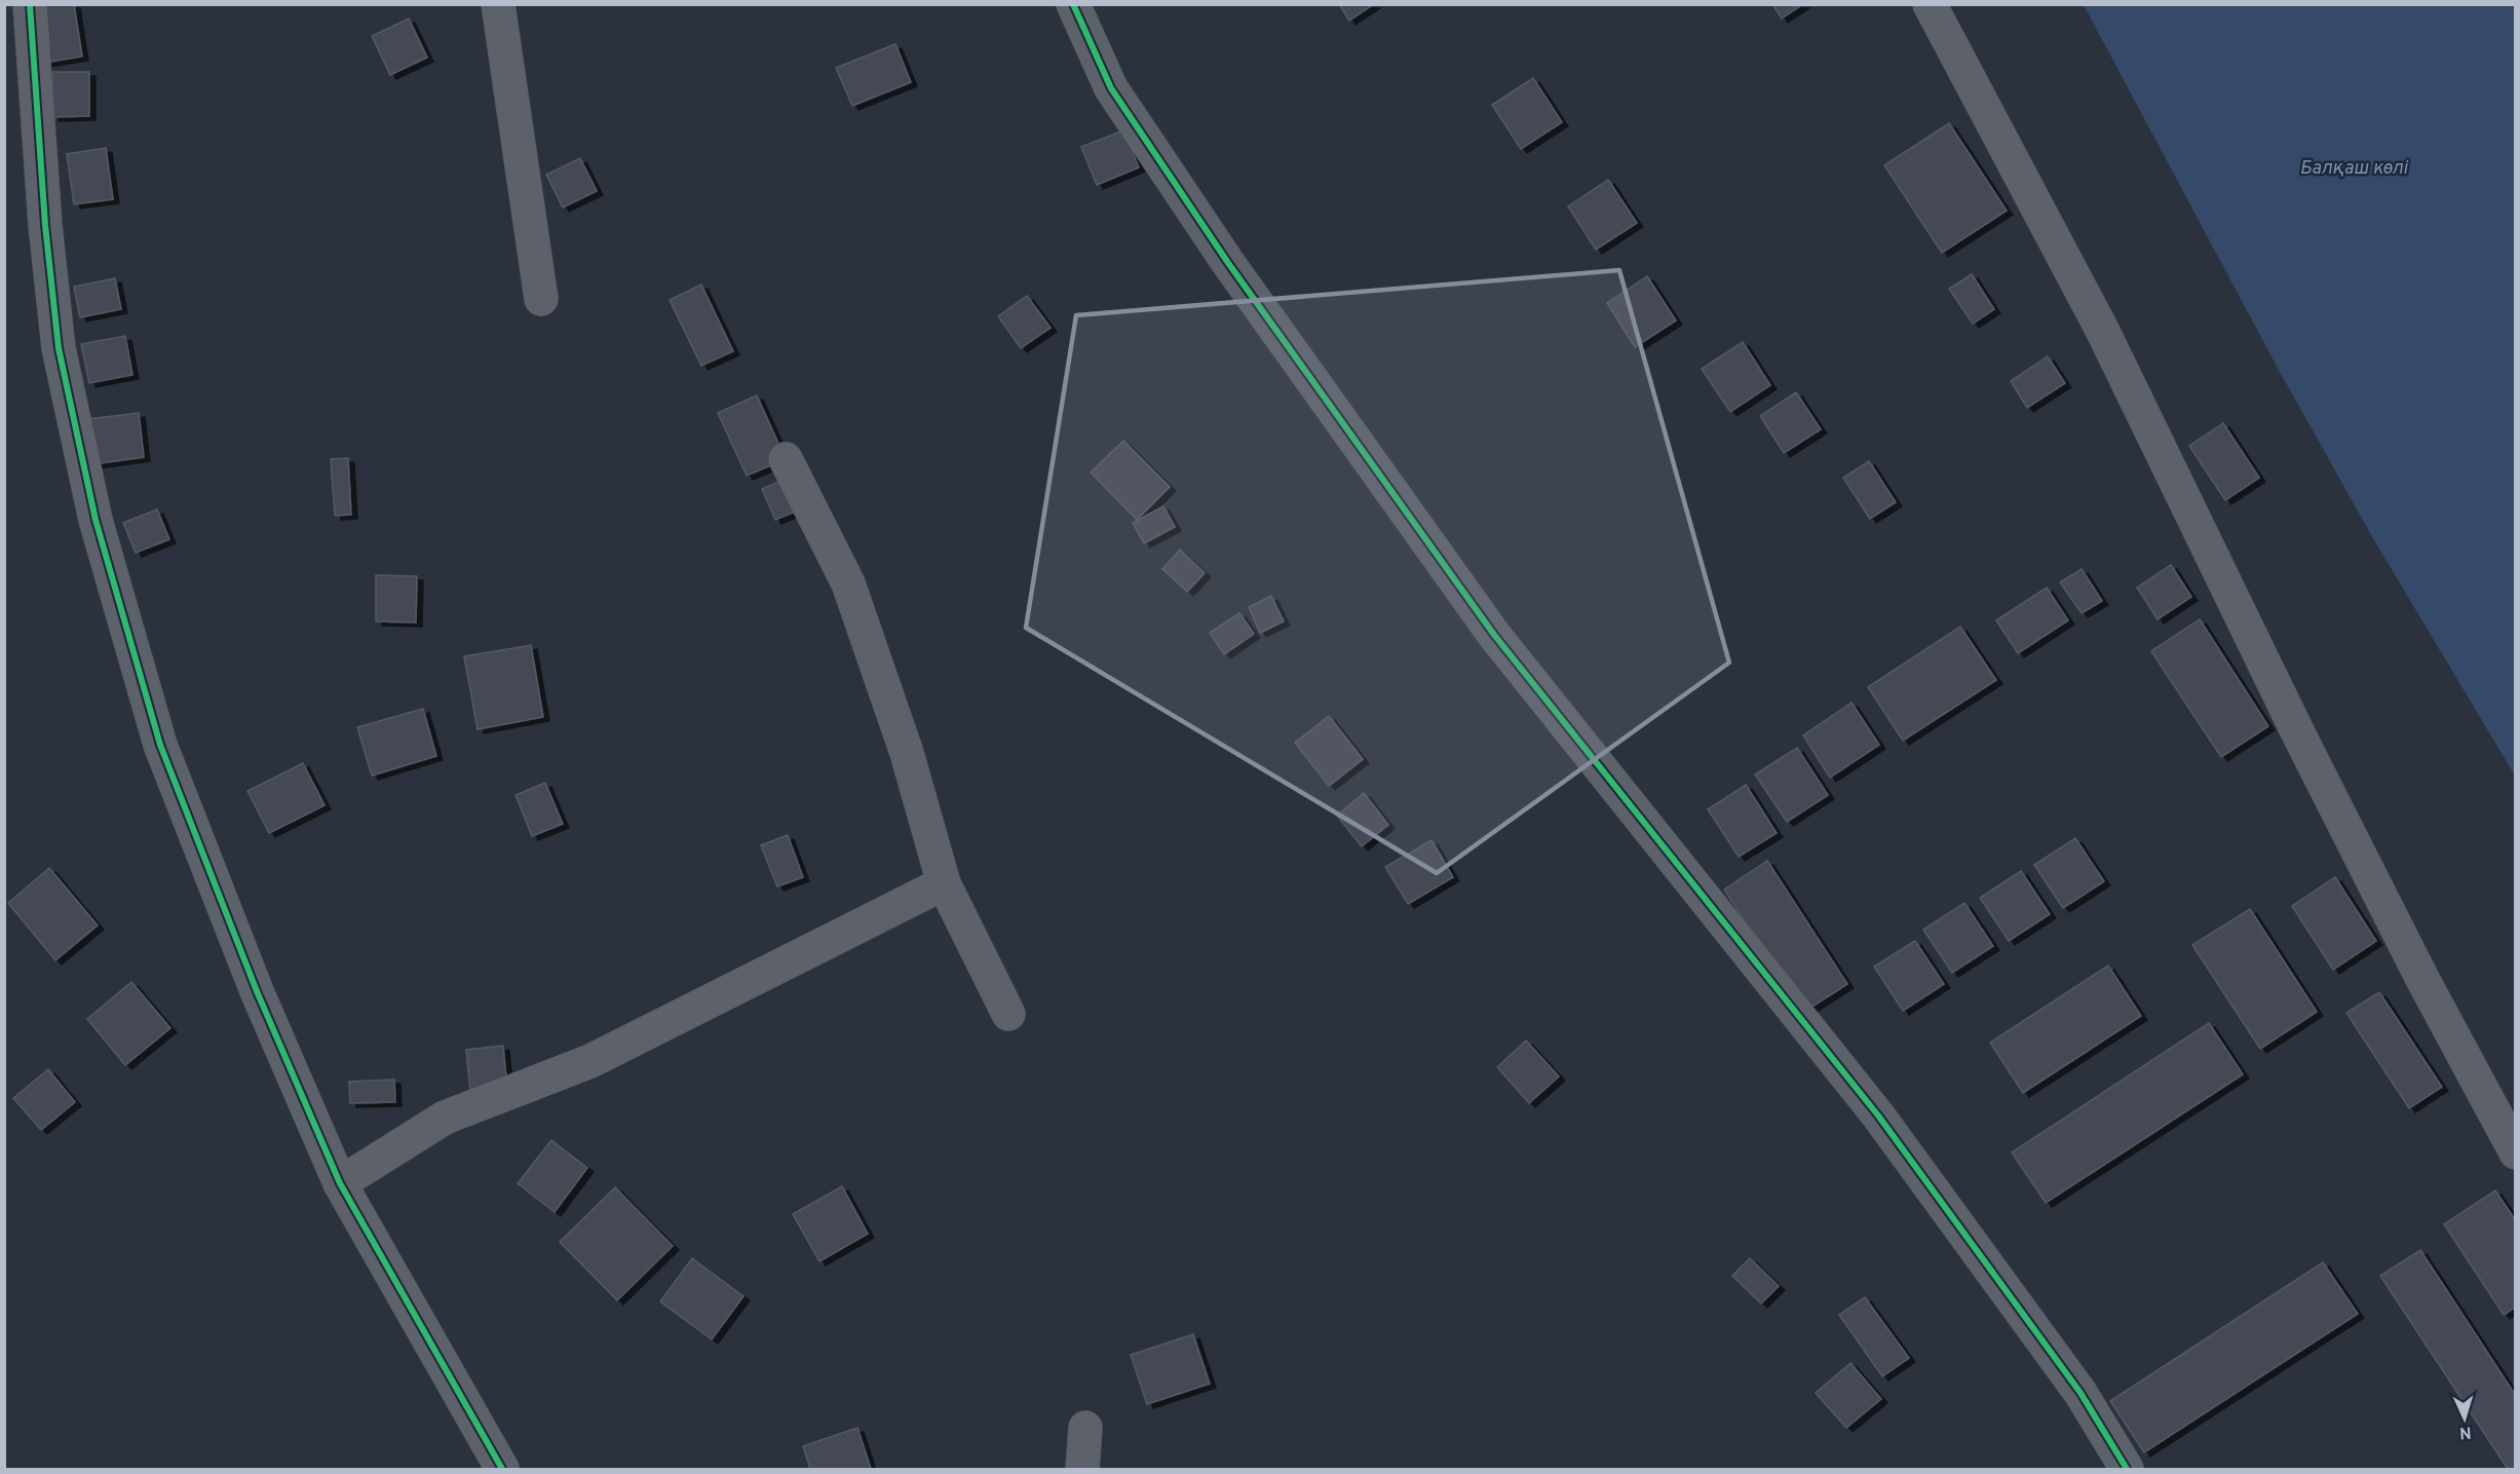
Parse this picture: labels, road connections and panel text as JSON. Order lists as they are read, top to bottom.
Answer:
{
  "water": ["Балқаш көлі"],
  "north": "bottom"
}
